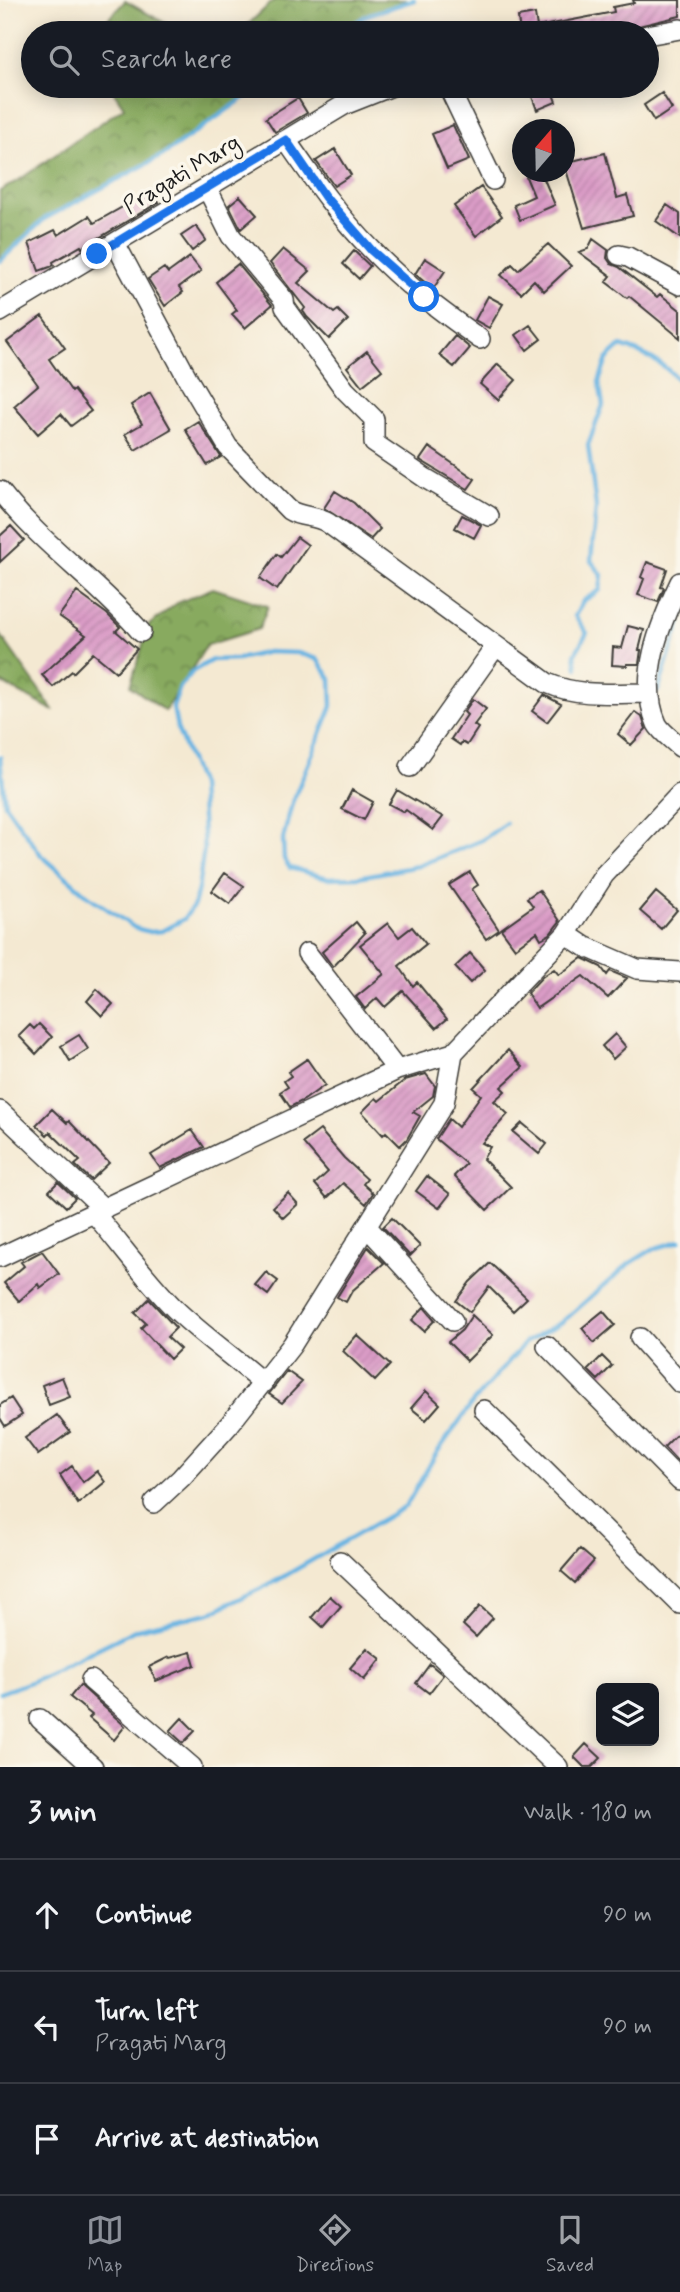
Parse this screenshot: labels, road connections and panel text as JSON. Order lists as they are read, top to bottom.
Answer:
{
  "streets": {
    "street": ["Pragati Marg"]
  },
  "north": "top",
  "page": {
    "search": "Search here",
    "heading": ["3 min", "Walk · 180 m"],
    "list": [
      ["Continue", "90 m"],
      ["Turn left", "Pragati Marg", "90 m"],
      "Arrive at destination"
    ],
    "nav": ["Map", "Directions", "Saved"]
  }
}
